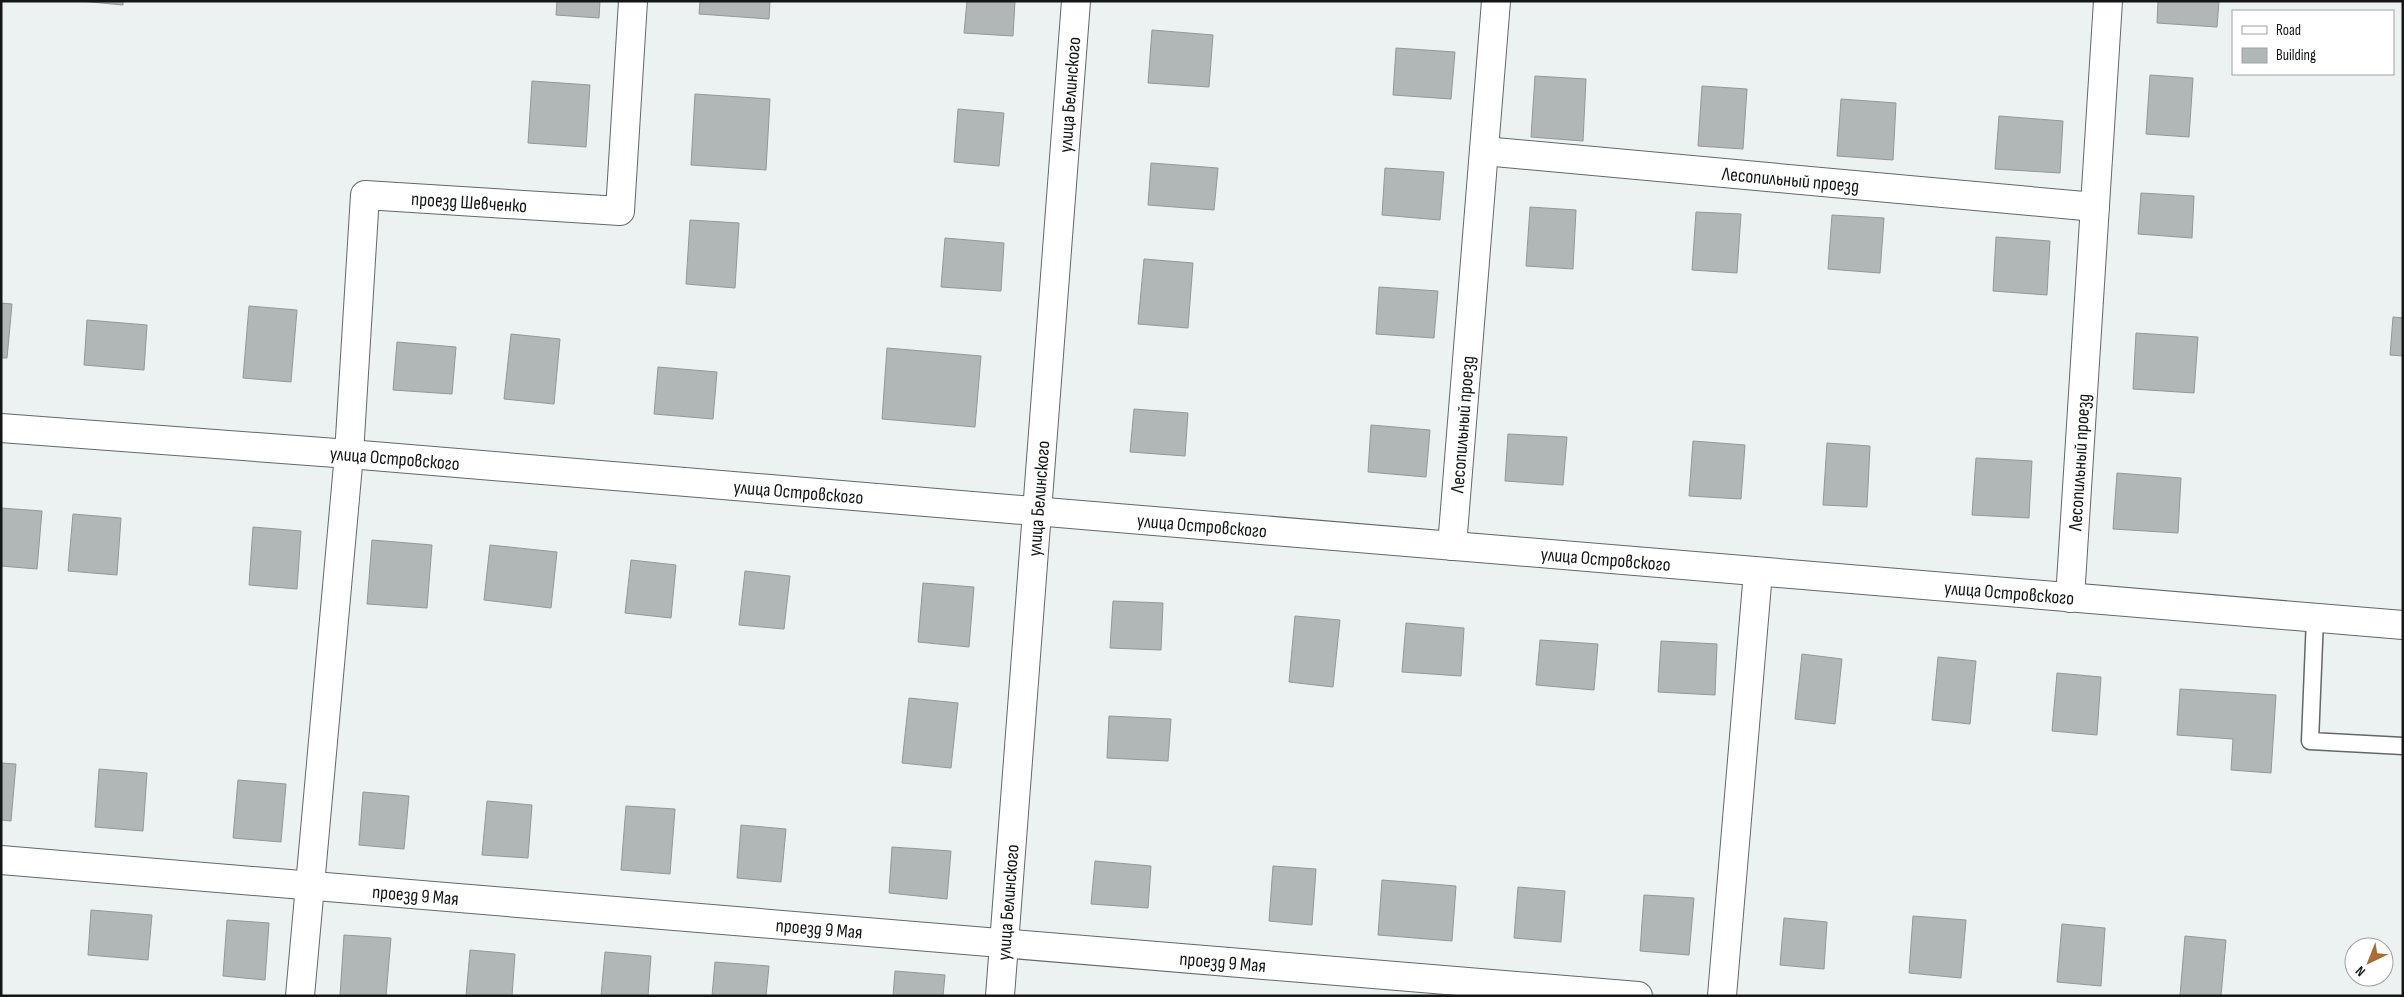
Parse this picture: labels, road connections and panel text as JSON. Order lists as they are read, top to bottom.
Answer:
{
  "streets": {
    "street": [
      "улица Белинского",
      "Лесопильный проезд",
      "проезд Шевченко",
      "улица Островского",
      "проезд 9 Мая"
    ]
  },
  "crossings": [
    ["улица Белинского", "улица Островского"],
    ["улица Белинского", "проезд 9 Мая"],
    ["Лесопильный проезд", "улица Островского"],
    ["проезд Шевченко", "улица Островского"]
  ],
  "legend": ["Road", "Building"],
  "north": "bottom left"
}
